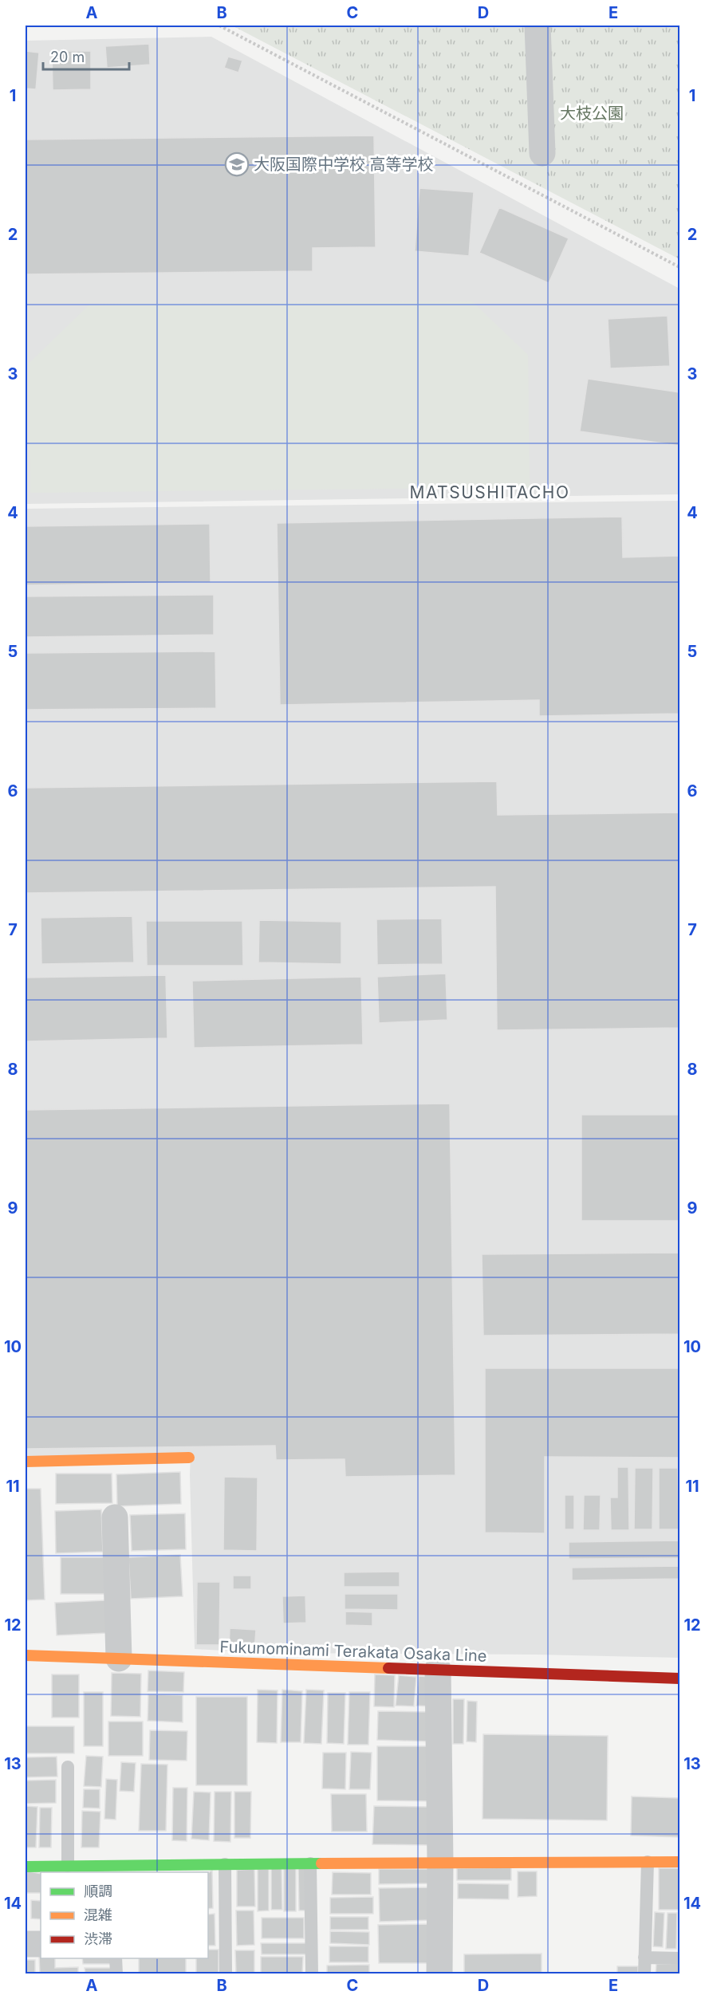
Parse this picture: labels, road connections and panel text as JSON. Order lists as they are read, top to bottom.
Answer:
{
  "streets": {
    "street": ["Fukunominami Terakata Osaka Line"]
  },
  "districts": ["MATSUSHITACHO"],
  "parks": ["大枝公園"],
  "places": {
    "school or university": ["大阪国際中学校 高等学校"]
  },
  "legend": ["順調", "混雑", "渋滞"],
  "scale_bar": "20 m",
  "grid": {
    "columns": [
      "A",
      "B",
      "C",
      "D",
      "E"
    ],
    "rows": [
      "1",
      "2",
      "3",
      "4",
      "5",
      "6",
      "7",
      "8",
      "9",
      "10",
      "11",
      "12",
      "13",
      "14"
    ]
  }
}
